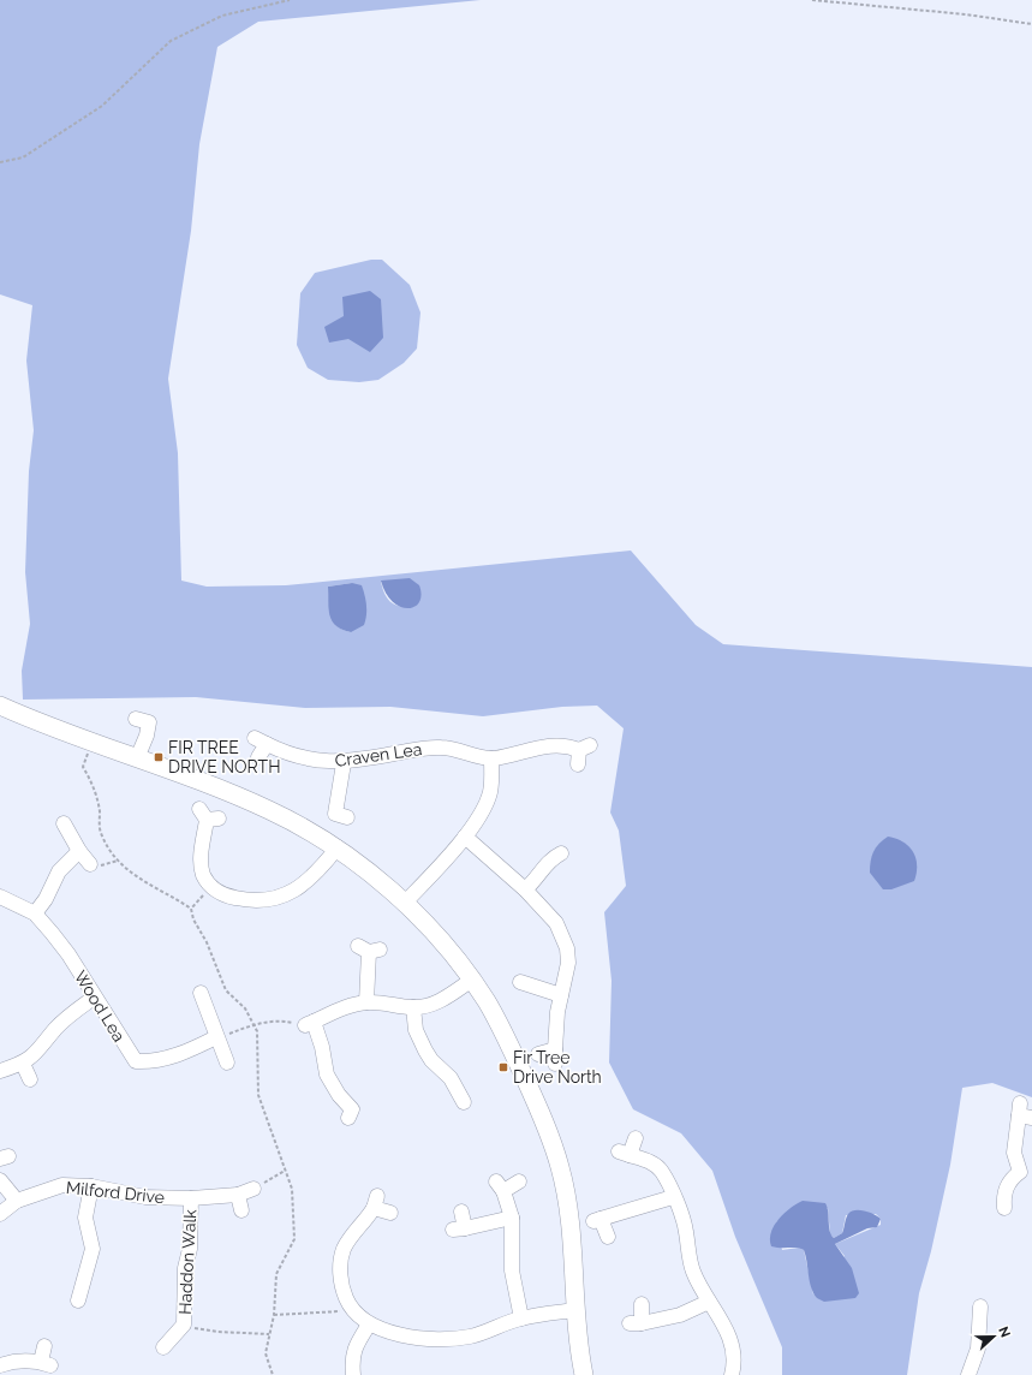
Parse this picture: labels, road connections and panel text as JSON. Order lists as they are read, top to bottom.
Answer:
{
  "streets": {
    "street": [
      "Craven Lea",
      "Wood Lea",
      "Milford Drive",
      "Haddon Walk"
    ]
  },
  "crossings": [
    ["Milford Drive", "Haddon Walk"]
  ],
  "places": {
    "transit": ["FIR TREE DRIVE NORTH", "Fir Tree Drive North"]
  },
  "north": "right"
}
